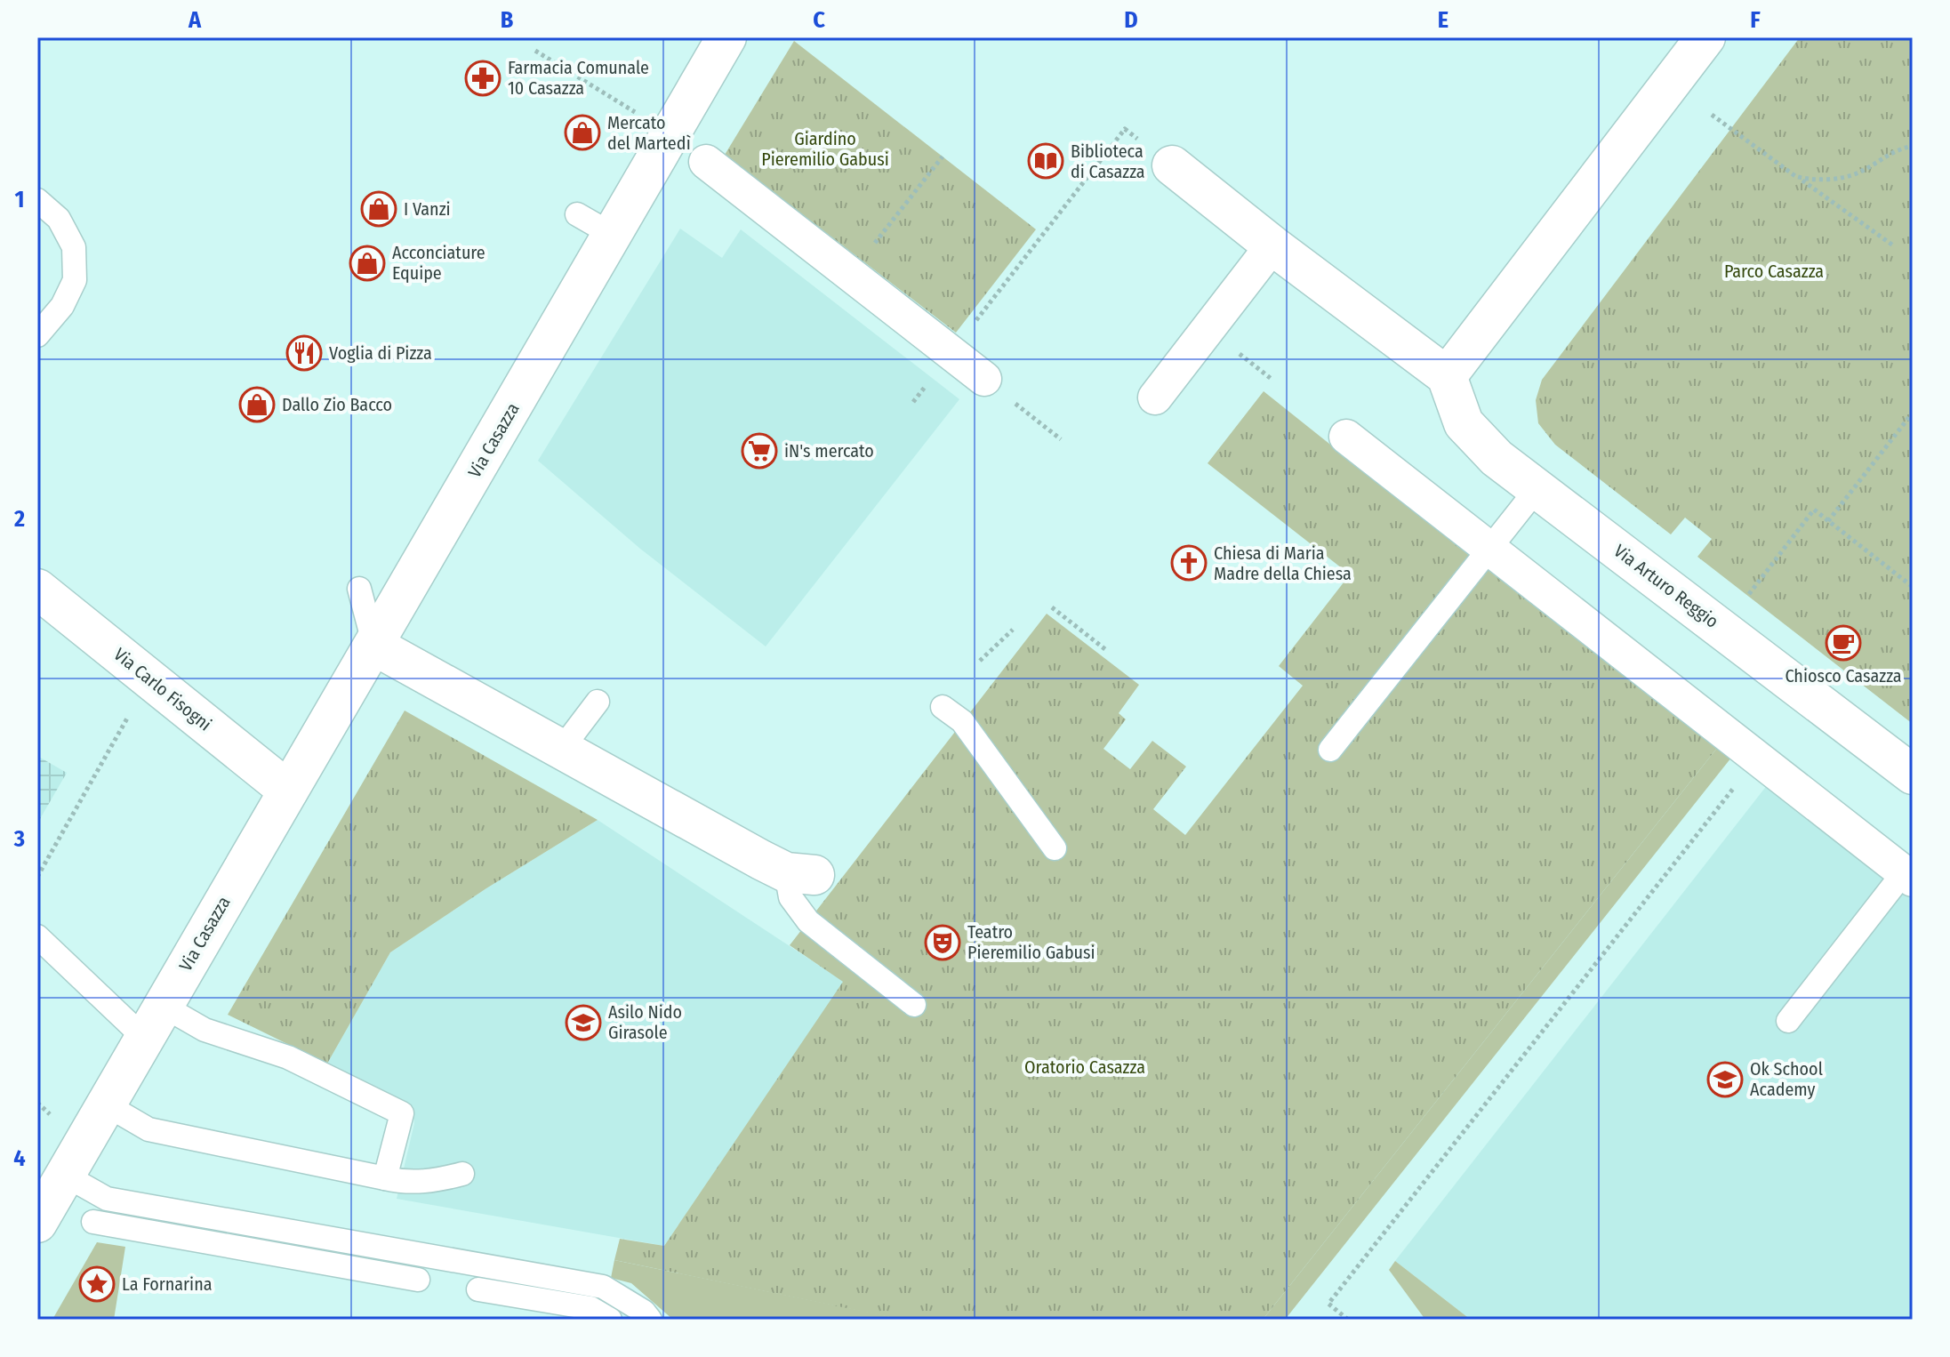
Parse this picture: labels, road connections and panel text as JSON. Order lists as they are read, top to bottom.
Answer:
{
  "streets": {
    "street": ["Via Casazza", "Via Arturo Reggio", "Via Carlo Fisogni"]
  },
  "crossings": [
    ["Via Casazza", "Via Carlo Fisogni"]
  ],
  "parks": ["Giardino Pieremilio Gabusi", "Parco Casazza", "Oratorio Casazza"],
  "places": {
    "pharmacy": ["Farmacia Comunale 10 Casazza"],
    "shop": [
      "Mercato del Martedì",
      "I Vanzi",
      "Acconciature Equipe",
      "Dallo Zio Bacco"
    ],
    "library": ["Biblioteca di Casazza"],
    "restaurant": ["Voglia di Pizza"],
    "supermarket": ["iN's mercato"],
    "church": ["Chiesa di Maria Madre della Chiesa"],
    "cafe": ["Chiosco Casazza"],
    "theatre": ["Teatro Pieremilio Gabusi"],
    "school or university": ["Asilo Nido Girasole", "Ok School Academy"],
    "place": ["La Fornarina"]
  },
  "grid": {
    "columns": [
      "A",
      "B",
      "C",
      "D",
      "E",
      "F"
    ],
    "rows": [
      "1",
      "2",
      "3",
      "4"
    ]
  }
}
